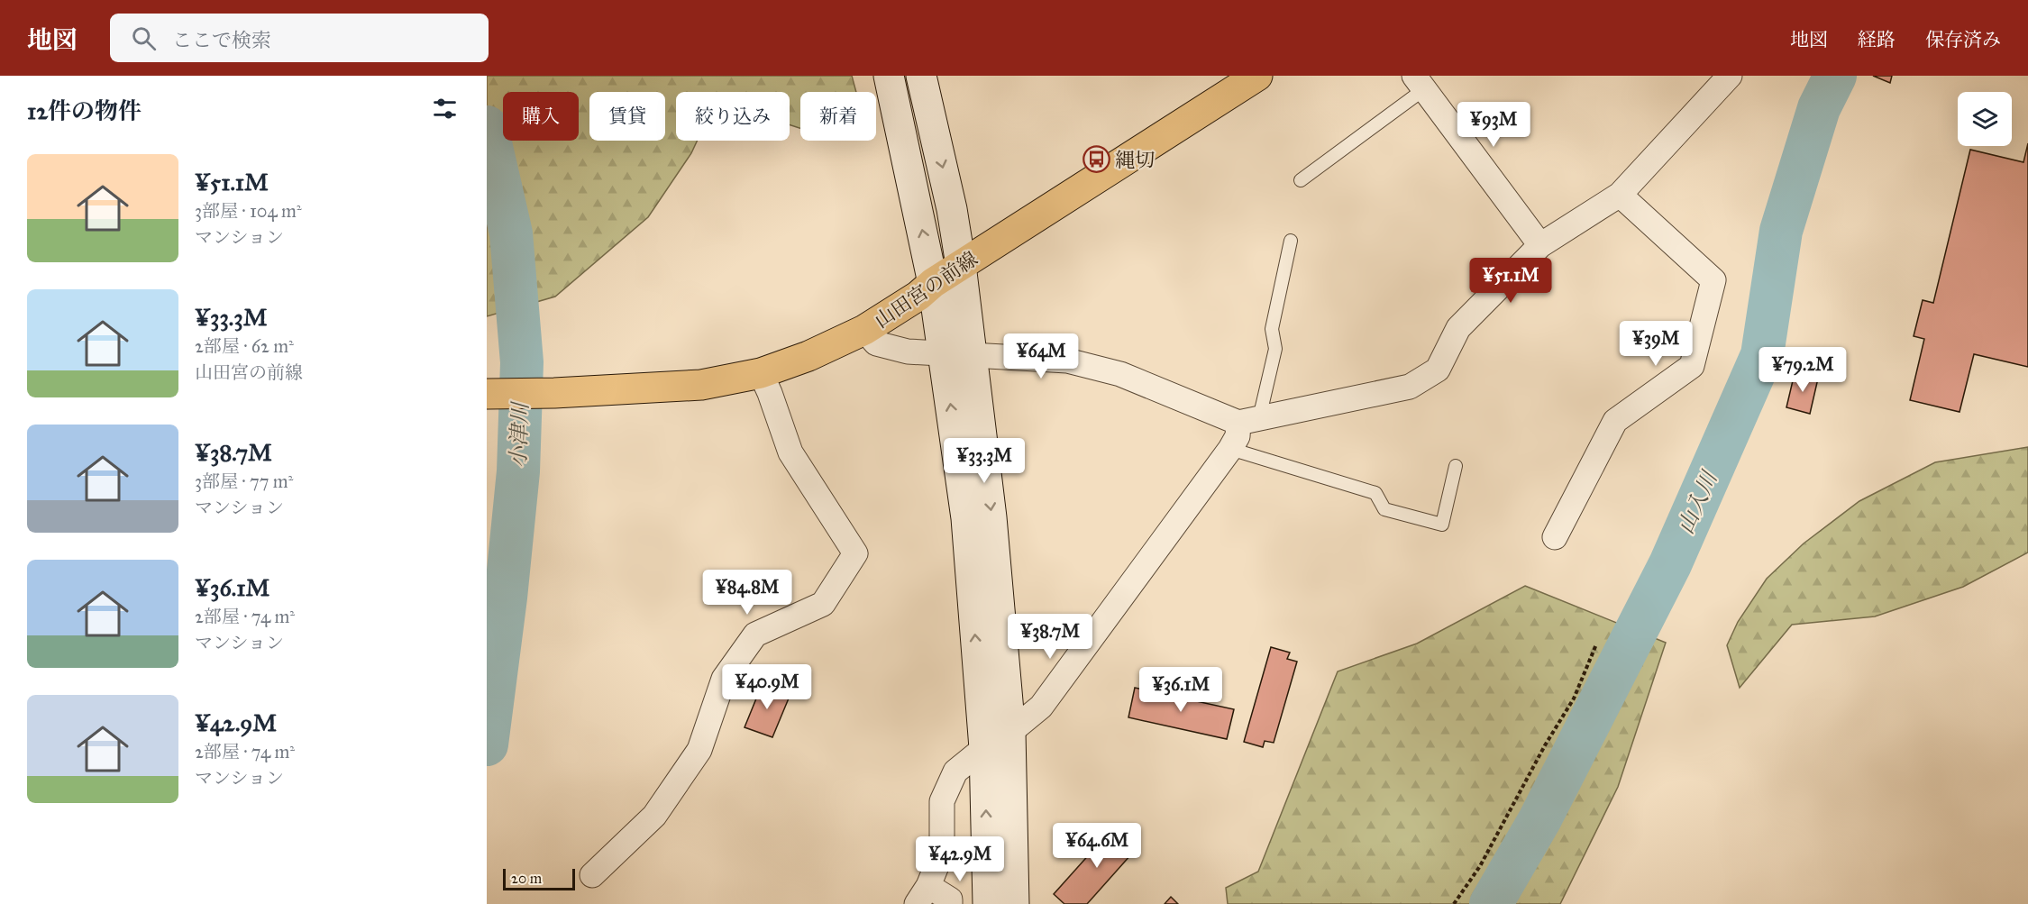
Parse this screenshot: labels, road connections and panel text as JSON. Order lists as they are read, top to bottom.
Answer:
{
  "streets": {
    "main road": ["山田宮の前線"]
  },
  "water": ["小津川", "山入川"],
  "places": {
    "bus stop": ["縄切"]
  },
  "scale_bar": "20 m",
  "page": {
    "header": "地図",
    "search": "ここで検索",
    "nav": ["地図", "経路", "保存済み"],
    "heading": "12件の物件",
    "chip": [
      "購入",
      "賃貸",
      "絞り込み",
      "新着"
    ],
    "price": [
      "¥93M",
      "¥51.1M",
      "¥39M",
      "¥64M",
      "¥79.2M",
      "¥33.3M",
      "¥84.8M",
      "¥38.7M",
      "¥40.9M",
      "¥36.1M",
      "¥64.6M",
      "¥42.9M"
    ],
    "list": [
      {
        "name": "¥51.1M",
        "note": "3部屋 · 104 m² · マンション"
      },
      {
        "name": "¥33.3M",
        "note": "2部屋 · 62 m² · 山田宮の前線"
      },
      {
        "name": "¥38.7M",
        "note": "3部屋 · 77 m² · マンション"
      },
      {
        "name": "¥36.1M",
        "note": "2部屋 · 74 m² · マンション"
      },
      {
        "name": "¥42.9M",
        "note": "2部屋 · 74 m² · マンション"
      }
    ],
    "scale": "20 m"
  }
}
